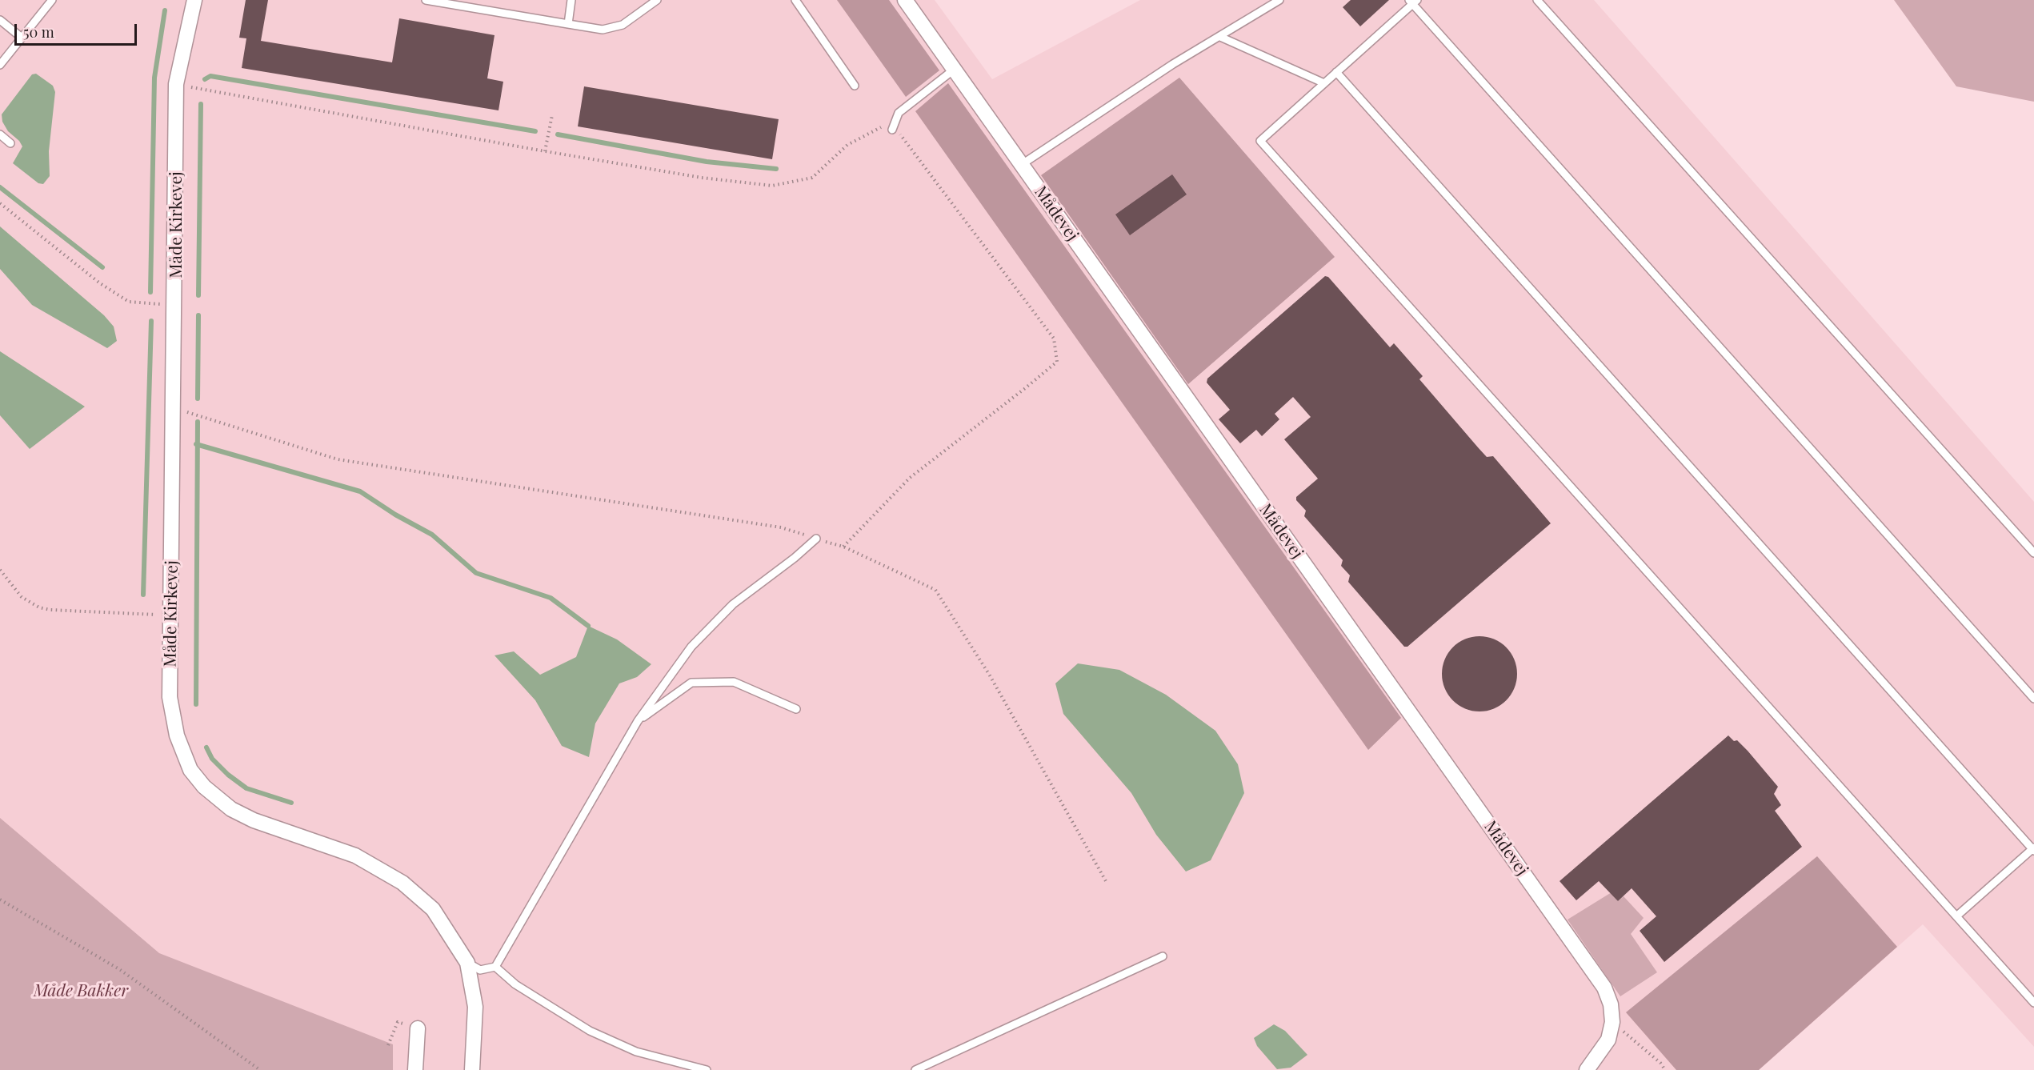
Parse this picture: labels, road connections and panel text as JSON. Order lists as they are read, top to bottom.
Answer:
{
  "streets": {
    "street": ["Mådevej", "Måde Kirkevej"]
  },
  "parks": ["Måde Bakker"],
  "scale_bar": "50 m"
}
